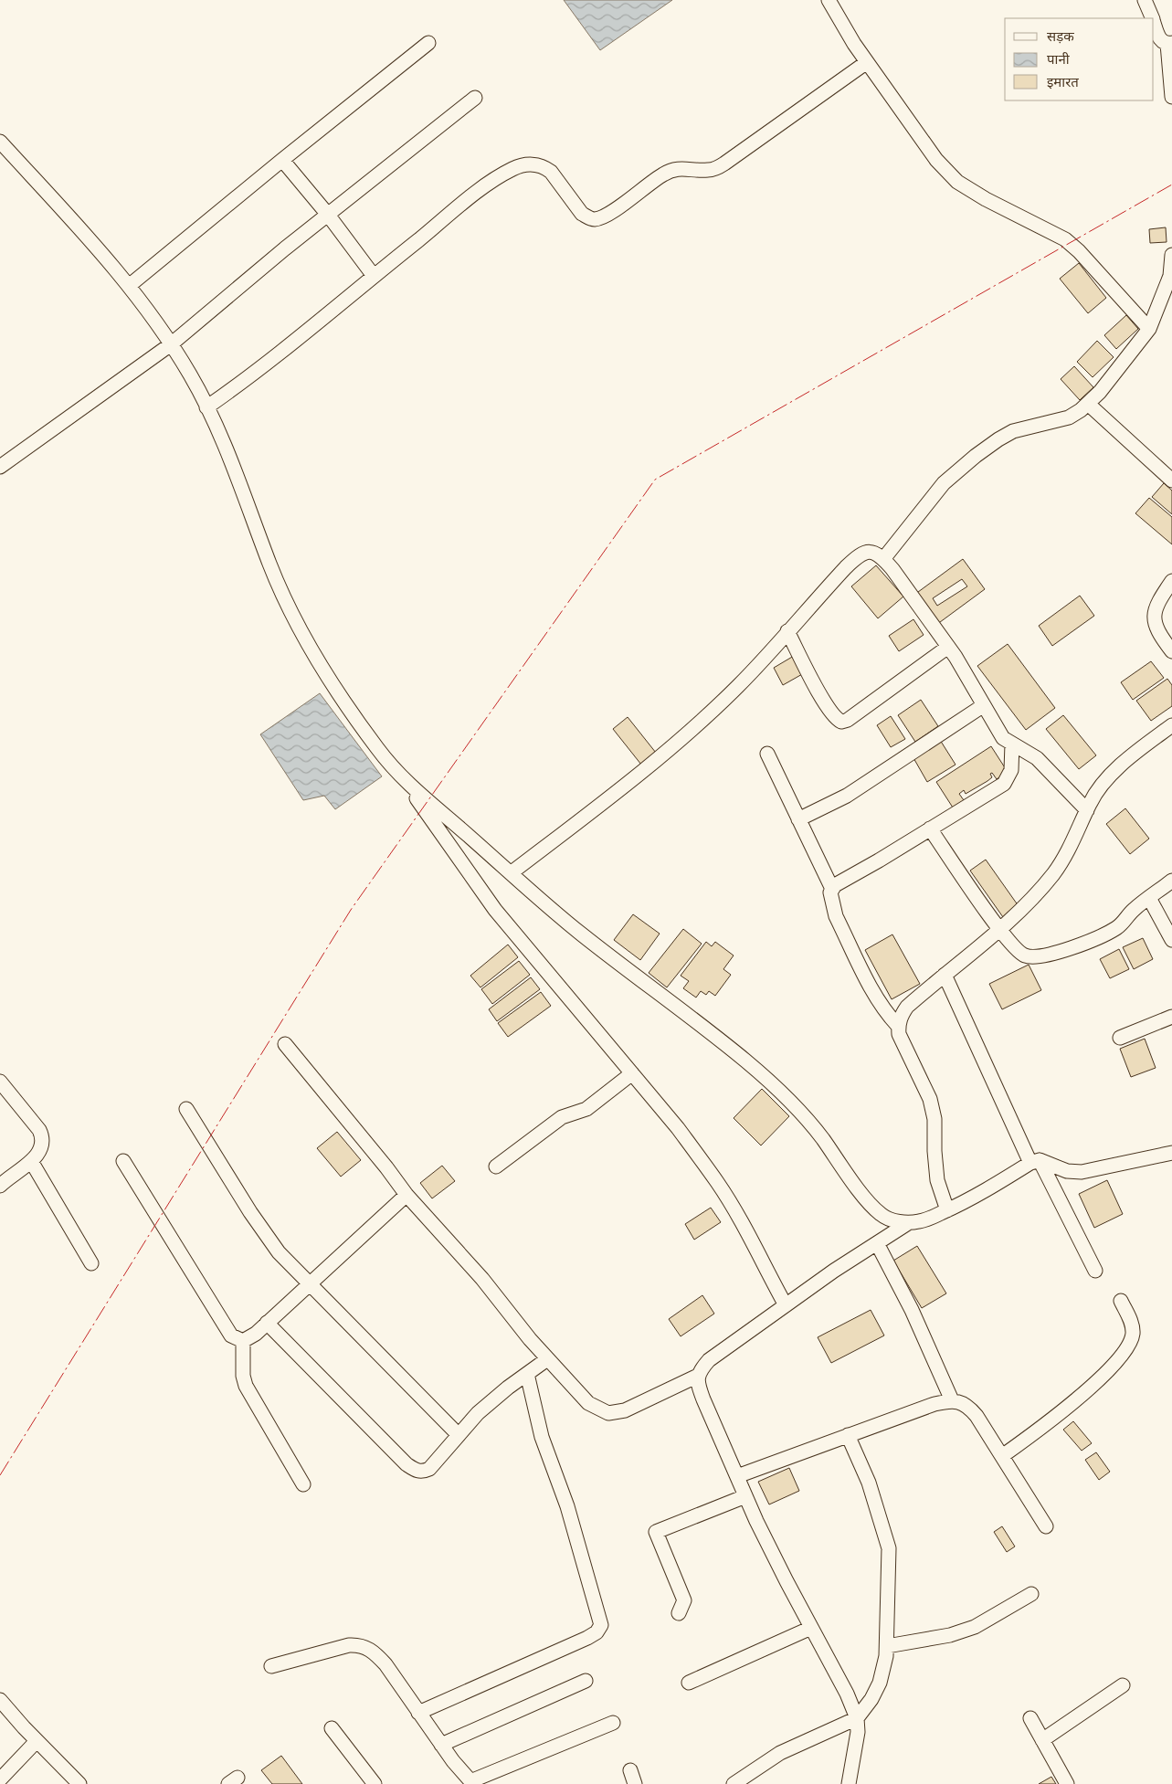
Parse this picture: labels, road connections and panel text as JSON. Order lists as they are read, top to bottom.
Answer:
{
  "legend": ["सड़क", "पानी", "इमारत"]
}
